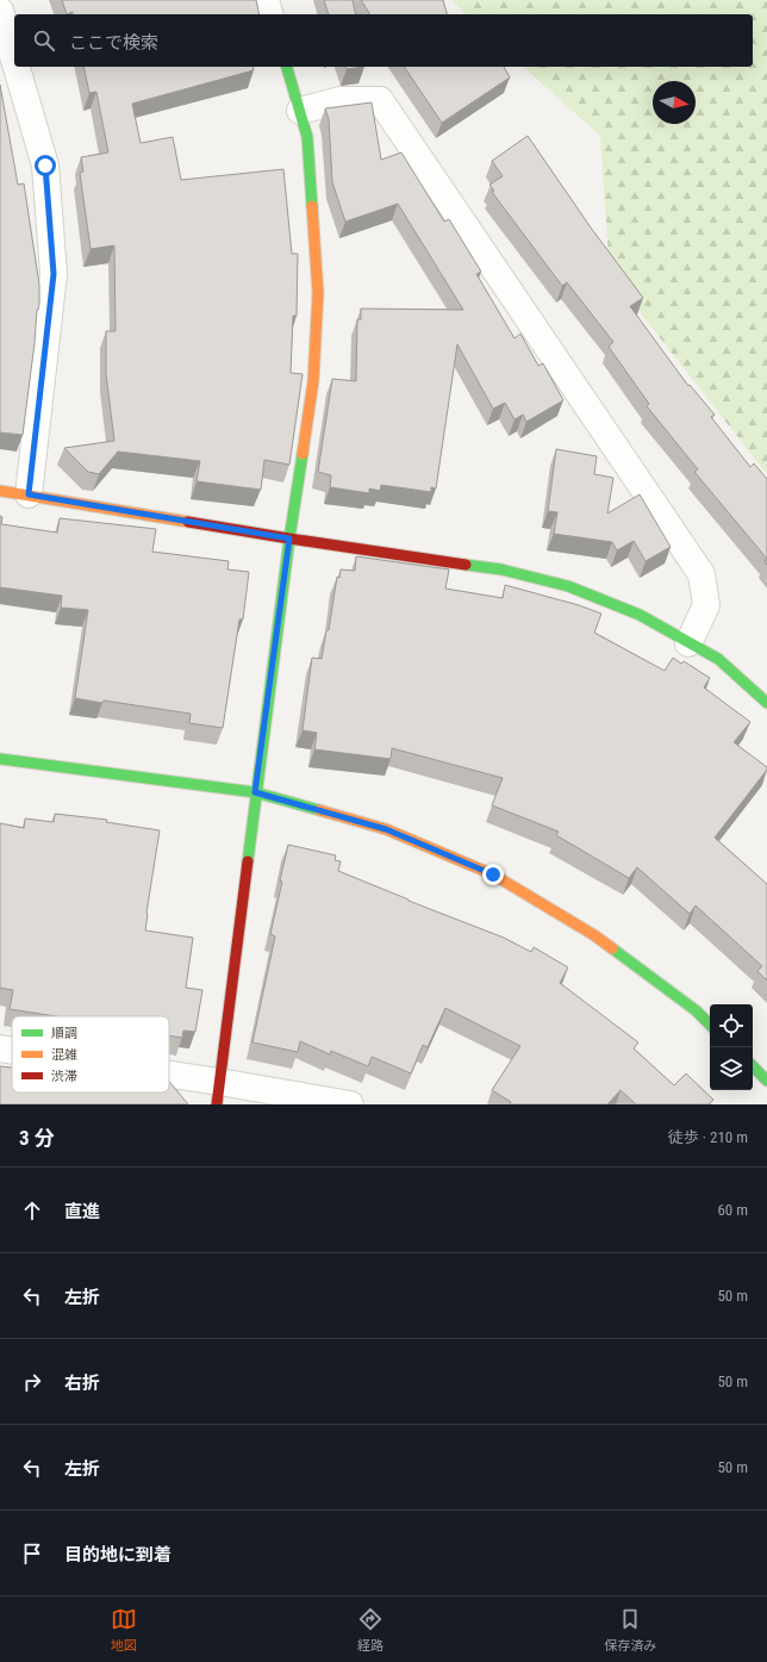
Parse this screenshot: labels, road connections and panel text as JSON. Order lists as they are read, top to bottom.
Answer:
{
  "legend": ["順調", "混雑", "渋滞"],
  "north": "right",
  "page": {
    "search": "ここで検索",
    "heading": ["3 分", "徒歩 · 210 m"],
    "list": [
      ["直進", "60 m"],
      ["左折", "50 m"],
      ["右折", "50 m"],
      ["左折", "50 m"],
      "目的地に到着"
    ],
    "nav": ["地図", "経路", "保存済み"]
  }
}
